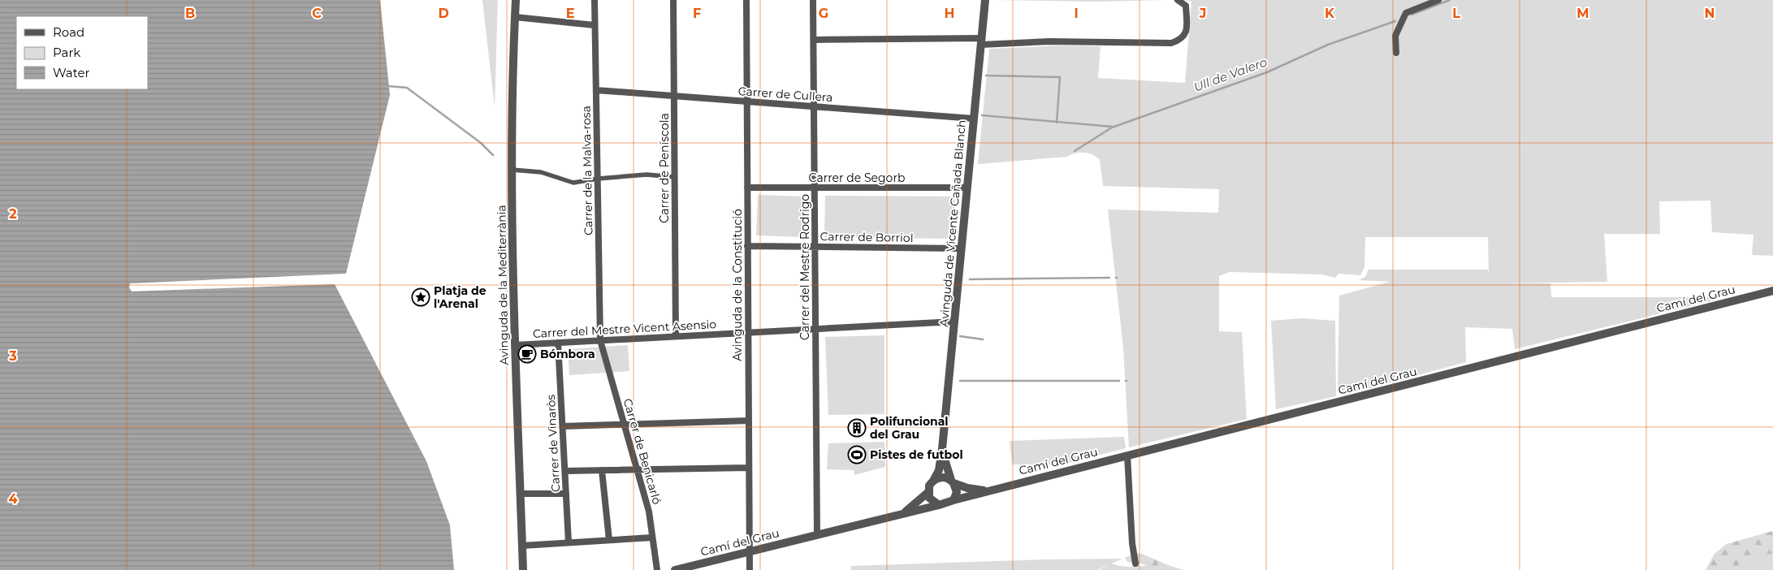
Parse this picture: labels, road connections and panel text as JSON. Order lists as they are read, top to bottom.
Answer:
{
  "streets": {
    "street": [
      "Carrer de Cullera",
      "Carrer de Peníscola",
      "Carrer de la Malva-rosa",
      "Carrer de Segorb",
      "Avinguda de Vicente Cañada Blanch",
      "Carrer de Borriol",
      "Carrer del Mestre Rodrigo",
      "Avinguda de la Mediterrània",
      "Avinguda de la Constitució",
      "Camí del Grau",
      "Carrer del Mestre Vicent Asensio",
      "Carrer de Vinaròs",
      "Carrer de Benicarló"
    ]
  },
  "crossings": [
    ["Carrer de Cullera", "Carrer de Peníscola"],
    ["Carrer de Cullera", "Carrer de la Malva-rosa"],
    ["Carrer de Cullera", "Avinguda de Vicente Cañada Blanch"],
    ["Carrer de Cullera", "Carrer del Mestre Rodrigo"],
    ["Carrer de Cullera", "Avinguda de la Constitució"],
    ["Carrer de Peníscola", "Carrer del Mestre Vicent Asensio"],
    ["Carrer de la Malva-rosa", "Carrer del Mestre Vicent Asensio"],
    ["Carrer de la Malva-rosa", "Carrer de Benicarló"],
    ["Carrer de Segorb", "Avinguda de Vicente Cañada Blanch"],
    ["Carrer de Segorb", "Carrer del Mestre Rodrigo"],
    ["Carrer de Segorb", "Avinguda de la Constitució"],
    ["Avinguda de Vicente Cañada Blanch", "Carrer de Borriol"],
    ["Avinguda de Vicente Cañada Blanch", "Camí del Grau"],
    ["Avinguda de Vicente Cañada Blanch", "Carrer del Mestre Vicent Asensio"],
    ["Carrer de Borriol", "Carrer del Mestre Rodrigo"],
    ["Carrer de Borriol", "Avinguda de la Constitució"],
    ["Carrer del Mestre Rodrigo", "Camí del Grau"],
    ["Carrer del Mestre Rodrigo", "Carrer del Mestre Vicent Asensio"],
    ["Avinguda de la Mediterrània", "Carrer del Mestre Vicent Asensio"],
    ["Avinguda de la Constitució", "Camí del Grau"],
    ["Avinguda de la Constitució", "Carrer del Mestre Vicent Asensio"],
    ["Carrer del Mestre Vicent Asensio", "Carrer de Vinaròs"],
    ["Carrer del Mestre Vicent Asensio", "Carrer de Benicarló"]
  ],
  "water": ["Ull de Valero"],
  "places": {
    "place": ["Platja de l'Arenal"],
    "cafe": ["Bómbora"],
    "building": ["Polifuncional del Grau"],
    "sports": ["Pistes de futbol"]
  },
  "legend": ["Road", "Park", "Water"],
  "grid": {
    "columns": [
      "B",
      "C",
      "D",
      "E",
      "F",
      "G",
      "H",
      "I",
      "J",
      "K",
      "L",
      "M",
      "N"
    ],
    "rows": ["2", "3", "4"]
  }
}
